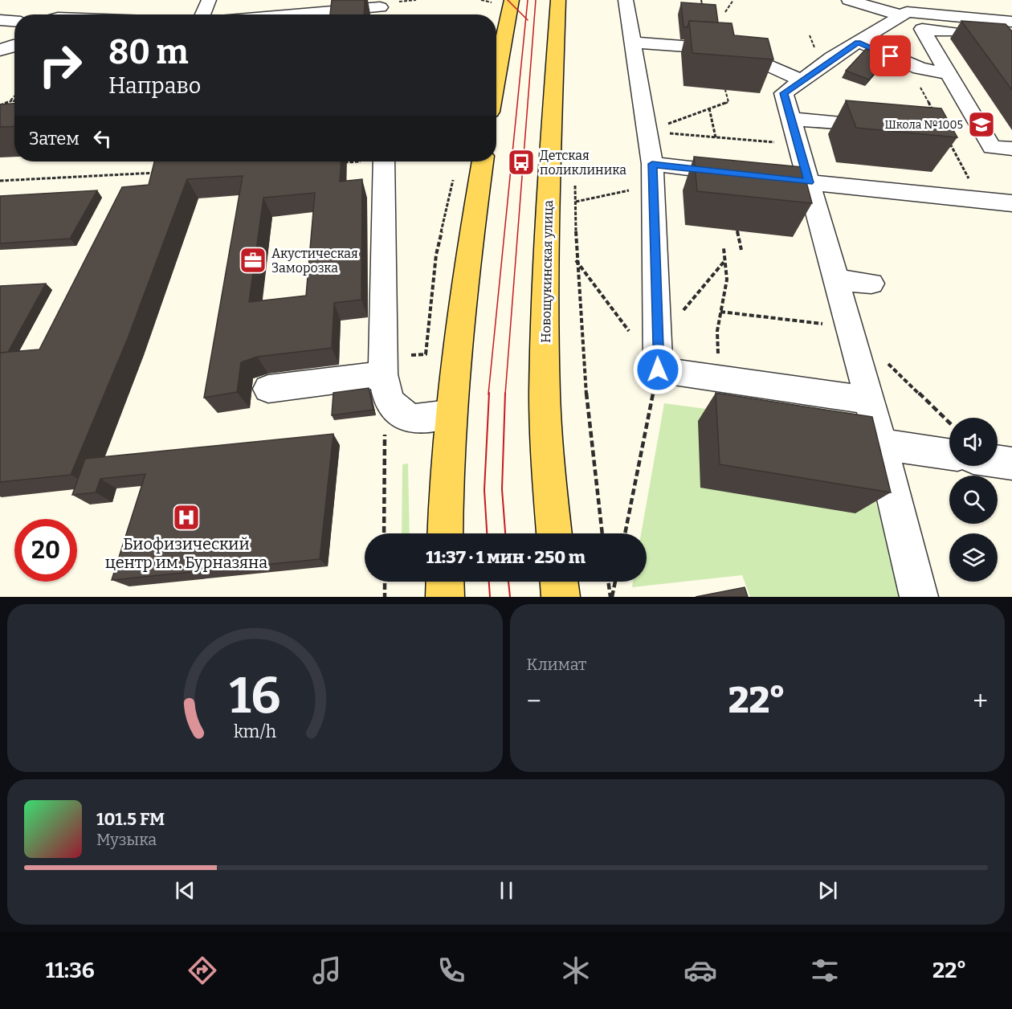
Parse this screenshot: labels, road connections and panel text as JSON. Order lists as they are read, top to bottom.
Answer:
{
  "streets": {
    "main road": ["Новощукинская улица"]
  },
  "places": {
    "school or university": ["Школа №1005"],
    "bus stop": ["Детская поликлиника"],
    "office": ["Акустическая Заморозка"],
    "hospital": ["Биофизический центр им. Бурназяна"]
  },
  "page": {
    "turn": ["80 m", "Направо"],
    "then": "Затем",
    "limit": "20",
    "trip": "11:37 · 1 мин · 250 m",
    "tile": "Климат",
    "heat": ["−", "22°", "+"],
    "song": ["101.5 FM", "Музыка"],
    "tabs": ["11:36", "22°"],
    "gauge": ["16", "km/h"]
  }
}
